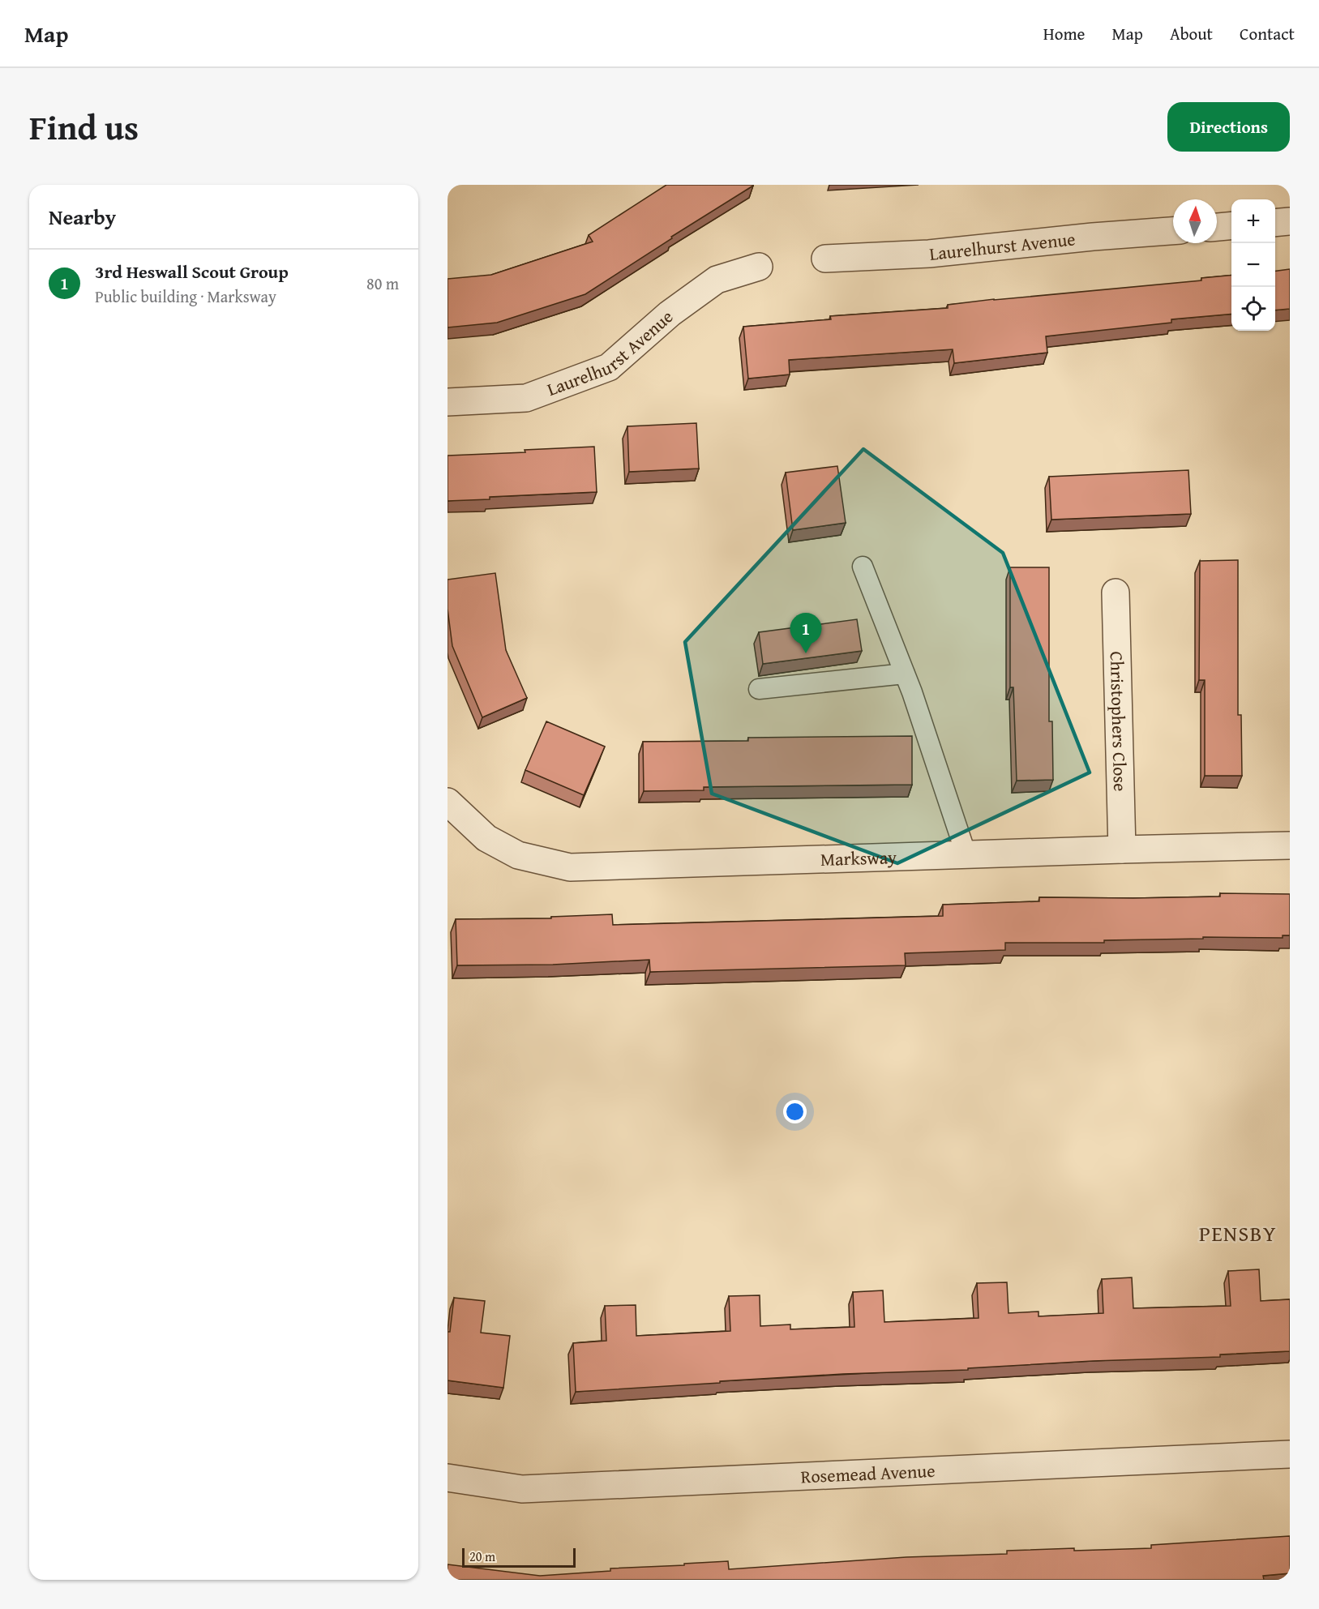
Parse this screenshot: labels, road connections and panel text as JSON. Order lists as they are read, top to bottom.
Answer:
{
  "streets": {
    "street": [
      "Laurelhurst Avenue",
      "Christophers Close",
      "Marksway",
      "Rosemead Avenue"
    ]
  },
  "crossings": [
    ["Christophers Close", "Marksway"]
  ],
  "districts": ["PENSBY"],
  "scale_bar": "20 m",
  "north": "top",
  "page": {
    "header": "Map",
    "nav": [
      "Home",
      "Map",
      "About",
      "Contact"
    ],
    "title": "Find us",
    "buttons": "Directions",
    "heading": "Nearby",
    "map_buttons": ["+", "−"],
    "list": [
      {
        "mark": "1",
        "name": "3rd Heswall Scout Group",
        "note": "Public building · Marksway",
        "value": "80 m"
      }
    ],
    "pins": "1",
    "scale": "20 m"
  }
}
